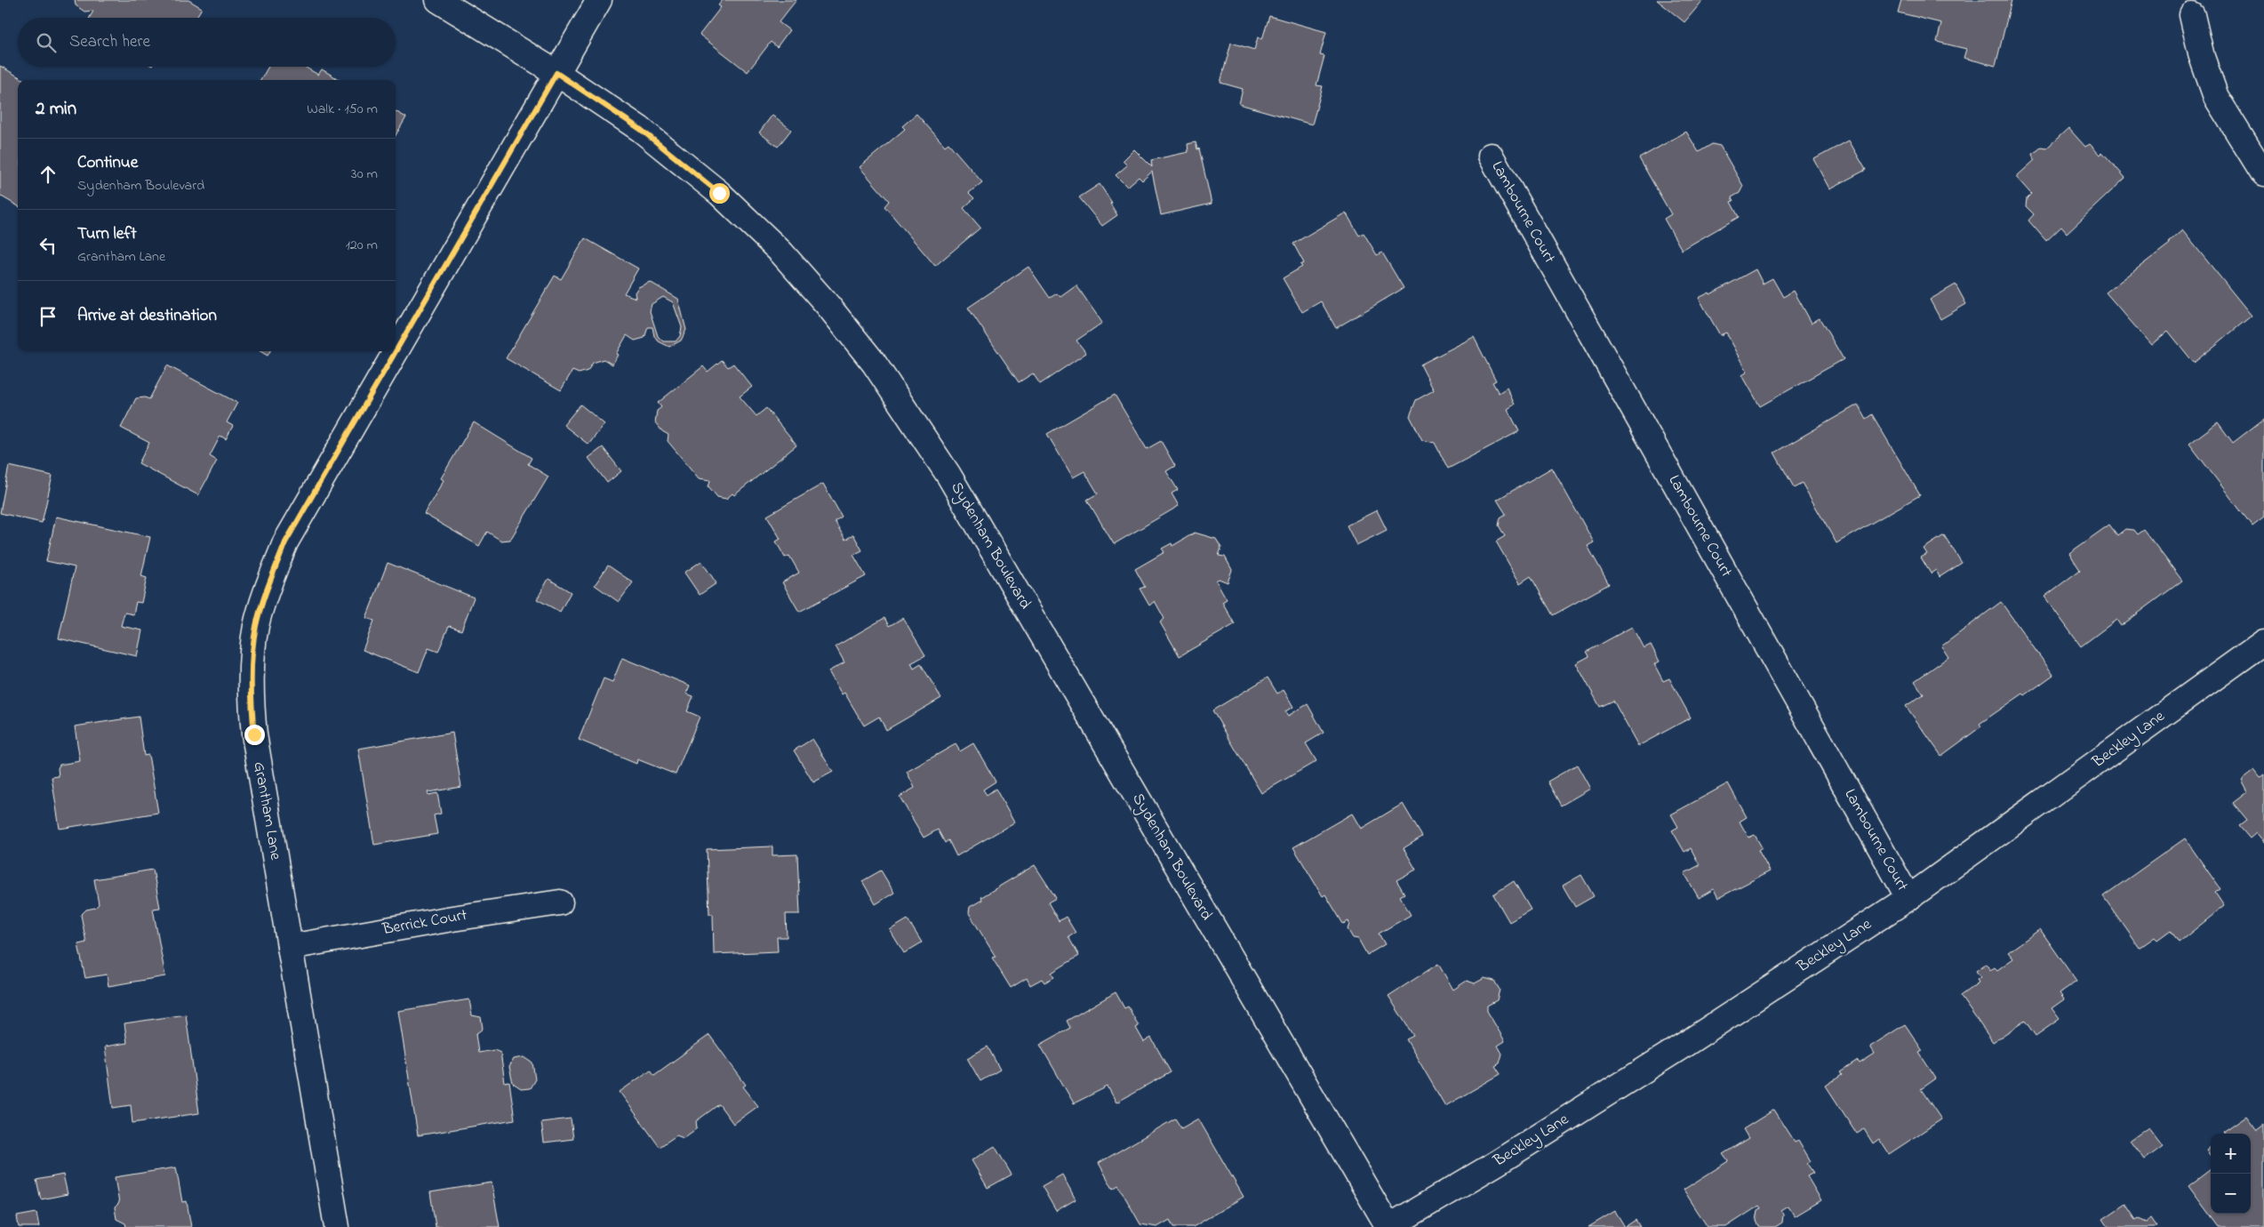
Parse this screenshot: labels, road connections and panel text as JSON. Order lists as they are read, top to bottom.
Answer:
{
  "streets": {
    "street": [
      "Lambourne Court",
      "Sydenham Boulevard",
      "Beckley Lane",
      "Grantham Lane",
      "Berrick Court"
    ]
  },
  "crossings": [
    ["Lambourne Court", "Beckley Lane"],
    ["Sydenham Boulevard", "Beckley Lane"],
    ["Sydenham Boulevard", "Grantham Lane"],
    ["Grantham Lane", "Berrick Court"]
  ],
  "page": {
    "search": "Search here",
    "heading": ["2 min", "Walk · 150 m"],
    "list": [
      ["Continue", "Sydenham Boulevard", "30 m"],
      ["Turn left", "Grantham Lane", "120 m"],
      "Arrive at destination"
    ],
    "map_buttons": ["+", "−"]
  }
}
